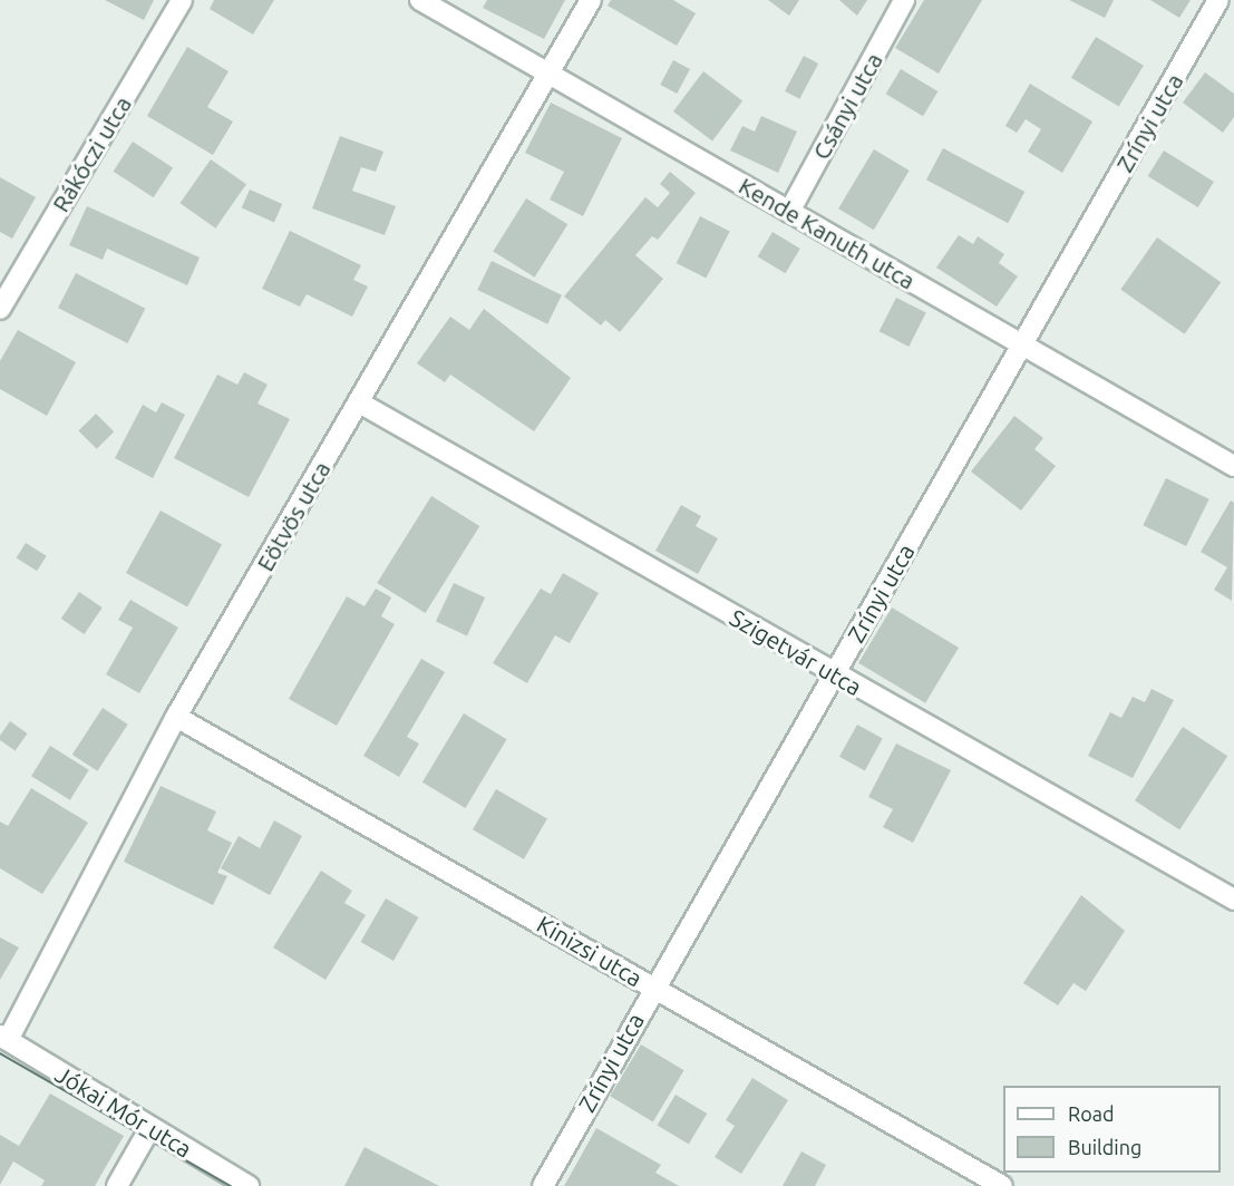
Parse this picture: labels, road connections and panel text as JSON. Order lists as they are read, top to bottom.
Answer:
{
  "streets": {
    "street": [
      "Csányi utca",
      "Zrínyi utca",
      "Rákóczi utca",
      "Kende Kanuth utca",
      "Eötvös utca",
      "Szigetvár utca",
      "Kinizsi utca",
      "Jókai Mór utca"
    ]
  },
  "crossings": [
    ["Csányi utca", "Kende Kanuth utca"],
    ["Zrínyi utca", "Kende Kanuth utca"],
    ["Zrínyi utca", "Szigetvár utca"],
    ["Zrínyi utca", "Kinizsi utca"],
    ["Kende Kanuth utca", "Eötvös utca"],
    ["Eötvös utca", "Szigetvár utca"],
    ["Eötvös utca", "Kinizsi utca"],
    ["Eötvös utca", "Jókai Mór utca"]
  ],
  "legend": ["Road", "Building"]
}
